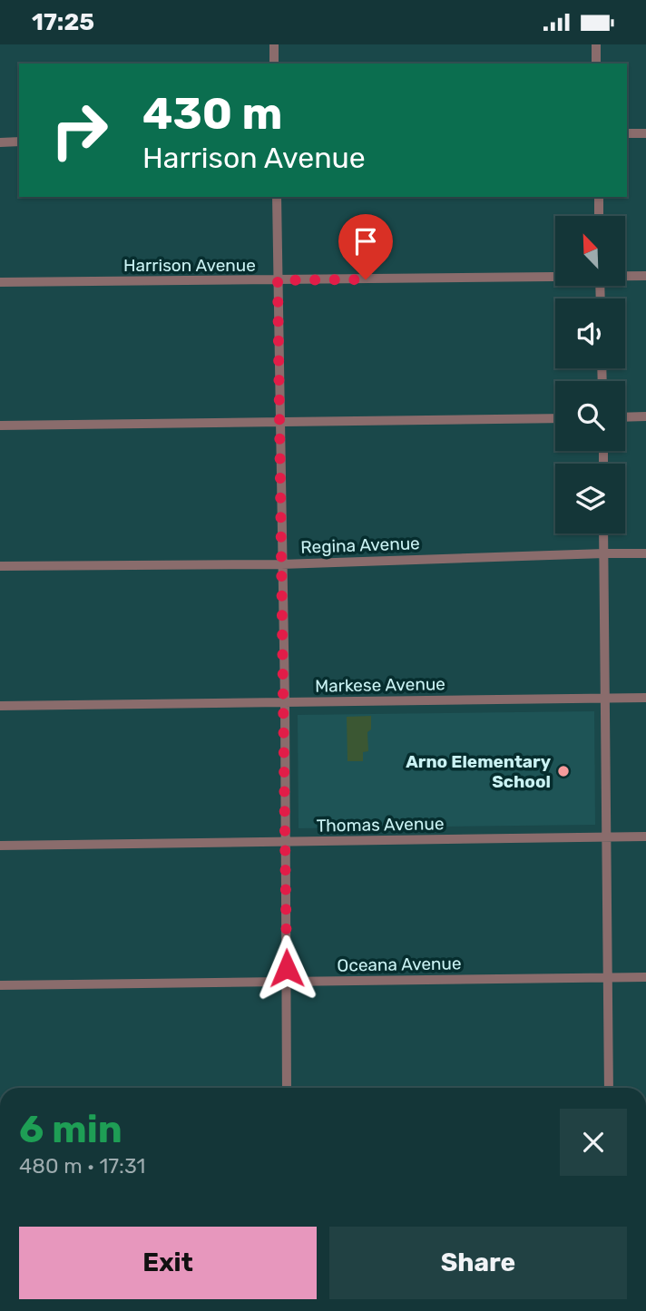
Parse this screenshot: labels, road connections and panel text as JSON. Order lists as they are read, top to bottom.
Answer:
{
  "streets": {
    "street": [
      "Harrison Avenue",
      "Regina Avenue",
      "Markese Avenue",
      "Thomas Avenue",
      "Oceana Avenue"
    ]
  },
  "places": ["Arno Elementary School"],
  "north": "top left",
  "page": {
    "status": "17:25",
    "turn": ["430 m", "Harrison Avenue"],
    "heading": ["6 min", "480 m · 17:31"],
    "buttons": ["Exit", "Share"]
  }
}
